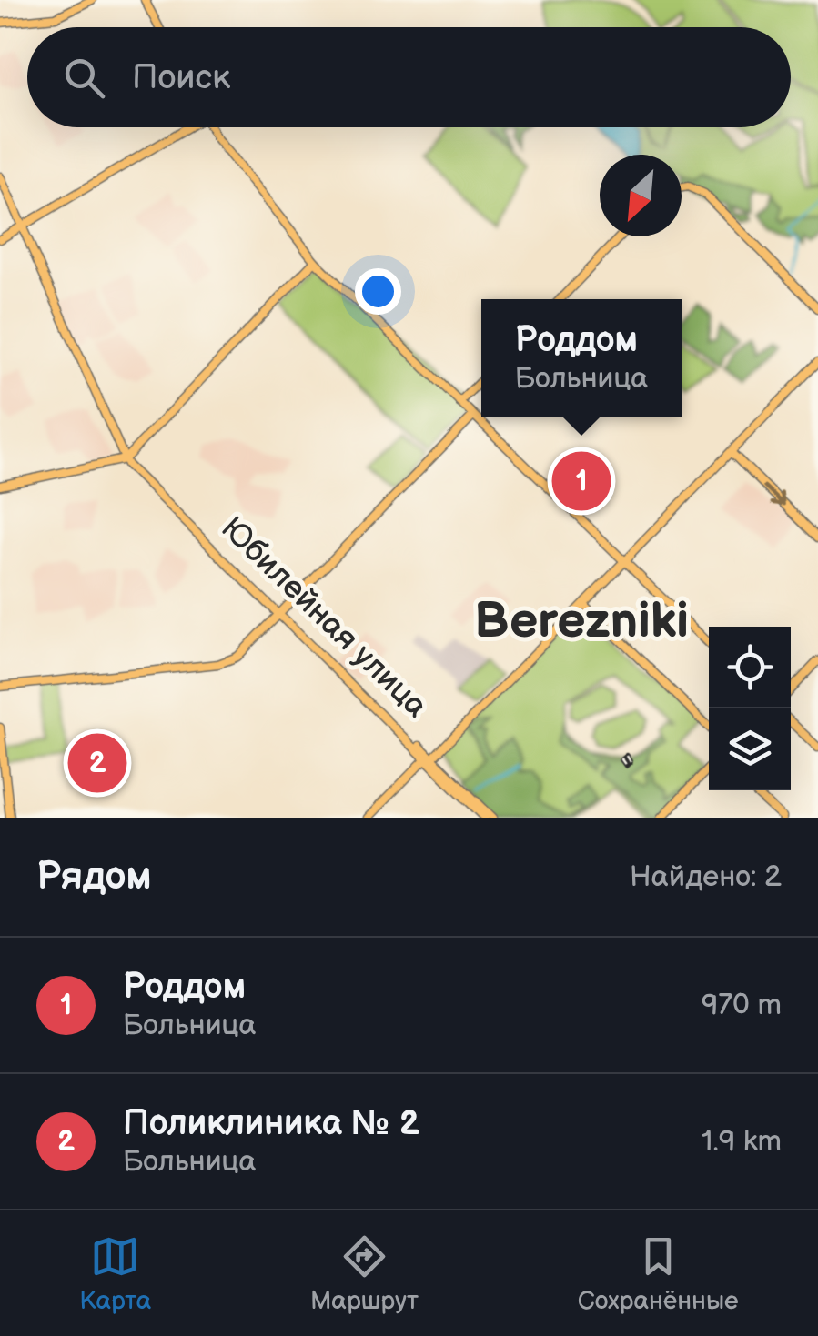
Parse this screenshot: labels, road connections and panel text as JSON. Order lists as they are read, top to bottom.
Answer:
{
  "streets": {
    "main road": ["Юбилейная улица"]
  },
  "districts": ["Berezniki"],
  "north": "bottom left",
  "page": {
    "search": "Поиск",
    "popup": ["Роддом", "Больница"],
    "pins": ["1", "2"],
    "heading": ["Рядом", "Найдено: 2"],
    "list": [
      {
        "mark": "1",
        "name": "Роддом",
        "note": "Больница",
        "value": "970 m"
      },
      {
        "mark": "2",
        "name": "Поликлиника № 2",
        "note": "Больница",
        "value": "1.9 km"
      }
    ],
    "nav": ["Карта", "Маршрут", "Сохранённые"]
  }
}
